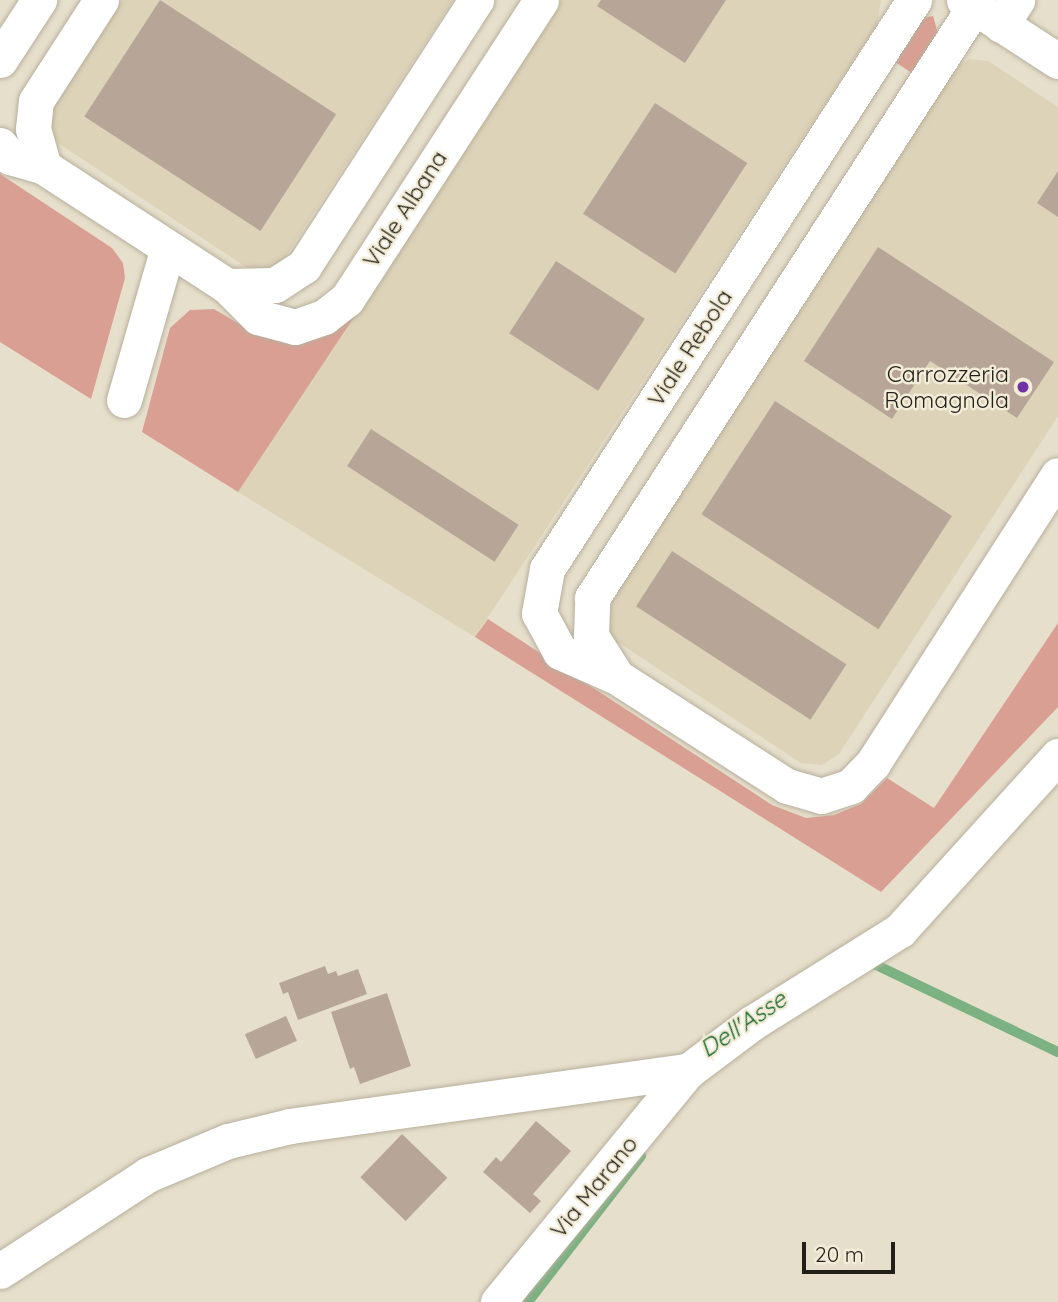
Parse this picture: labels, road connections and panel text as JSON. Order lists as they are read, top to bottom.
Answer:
{
  "streets": {
    "street": ["Viale Albana", "Viale Rebola", "Via Marano"]
  },
  "water": ["Dell'Asse"],
  "places": ["Carrozzeria Romagnola"],
  "scale_bar": "20 m"
}
